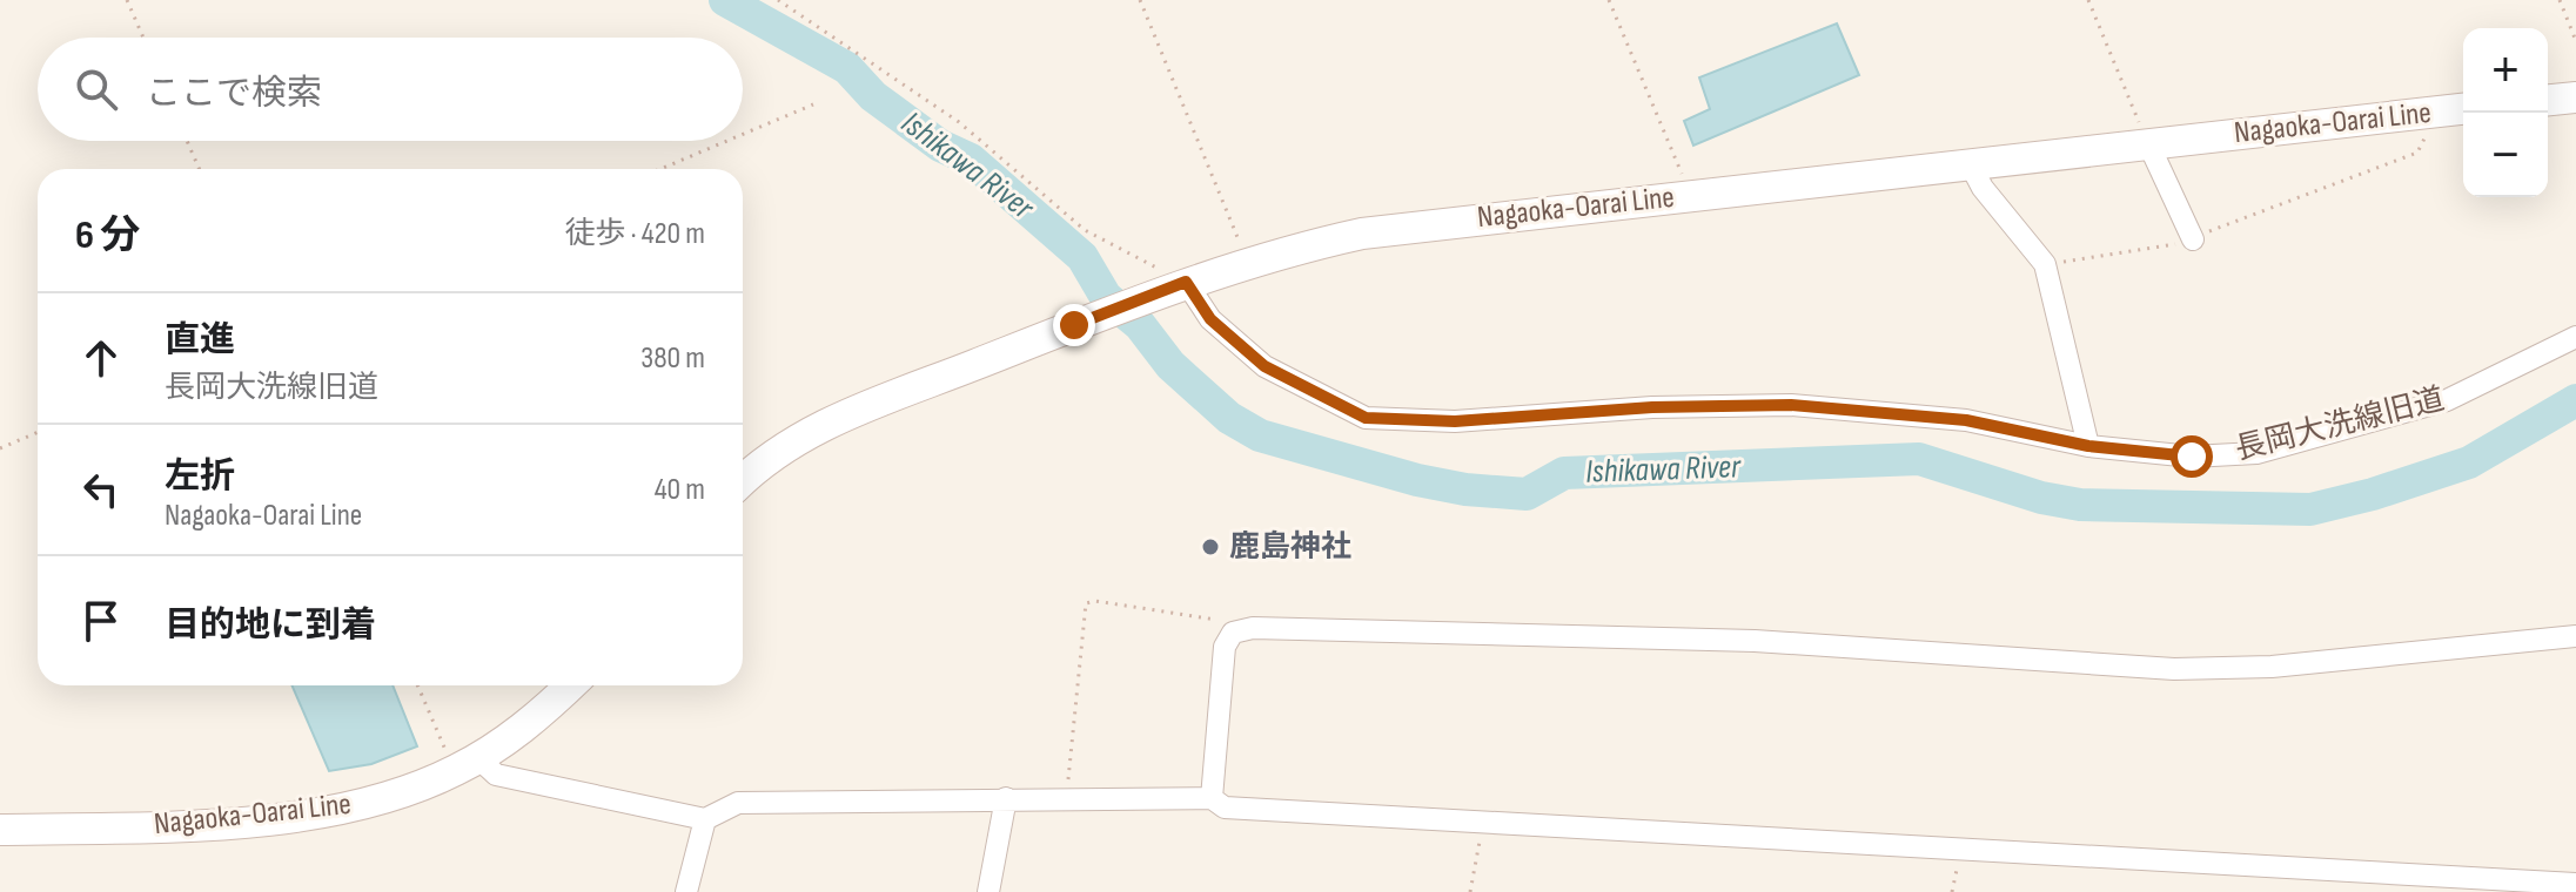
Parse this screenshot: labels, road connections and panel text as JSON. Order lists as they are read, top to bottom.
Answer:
{
  "streets": {
    "main road": ["Nagaoka-Oarai Line"],
    "street": ["長岡大洗線旧道"]
  },
  "crossings": [
    ["Nagaoka-Oarai Line", "長岡大洗線旧道"]
  ],
  "water": ["Ishikawa River"],
  "places": ["鹿島神社"],
  "page": {
    "map_buttons": ["+", "−"],
    "search": "ここで検索",
    "heading": ["6 分", "徒歩 · 420 m"],
    "list": [
      ["直進", "長岡大洗線旧道", "380 m"],
      ["左折", "Nagaoka-Oarai Line", "40 m"],
      "目的地に到着"
    ]
  }
}
